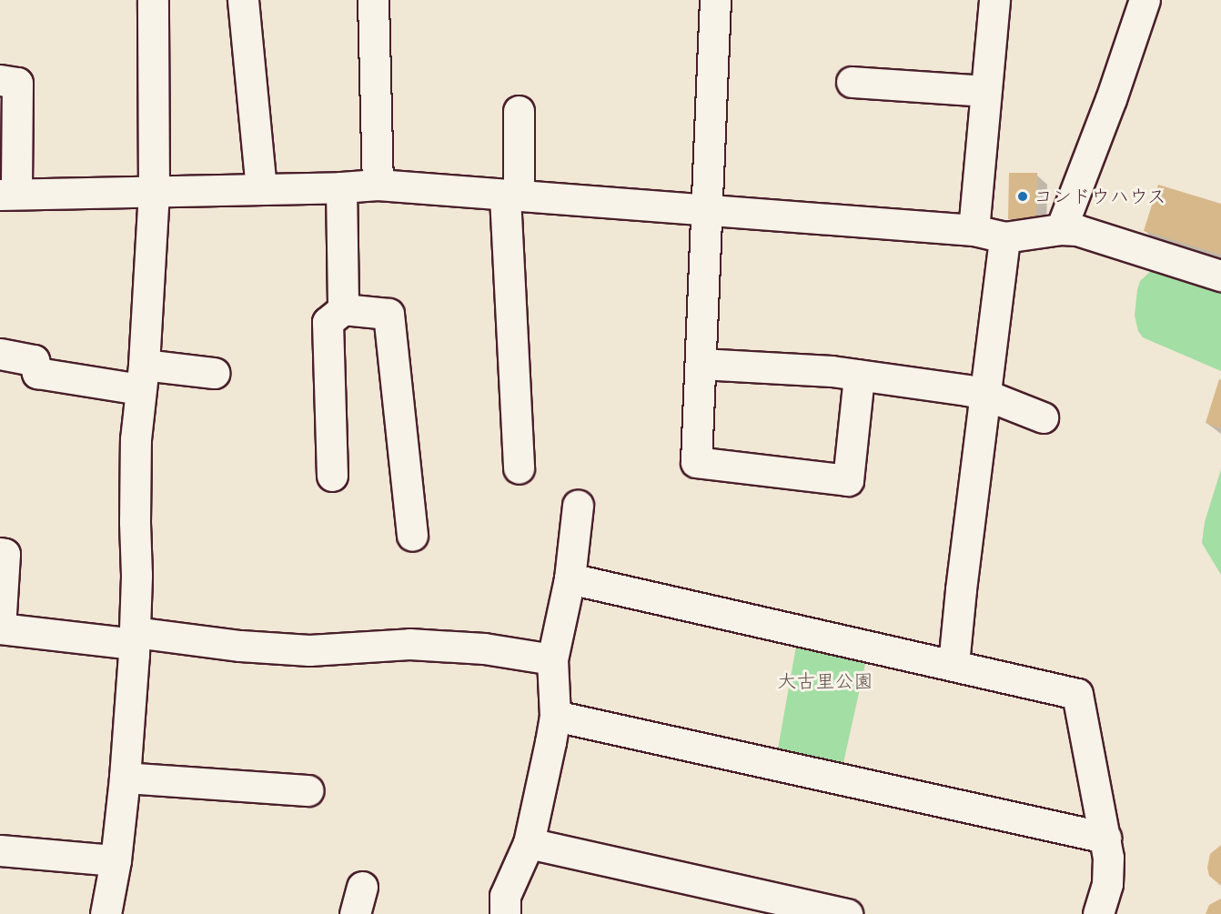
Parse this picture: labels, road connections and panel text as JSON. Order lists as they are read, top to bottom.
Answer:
{
  "parks": ["大古里公園"],
  "places": ["コンドウハウス"]
}
